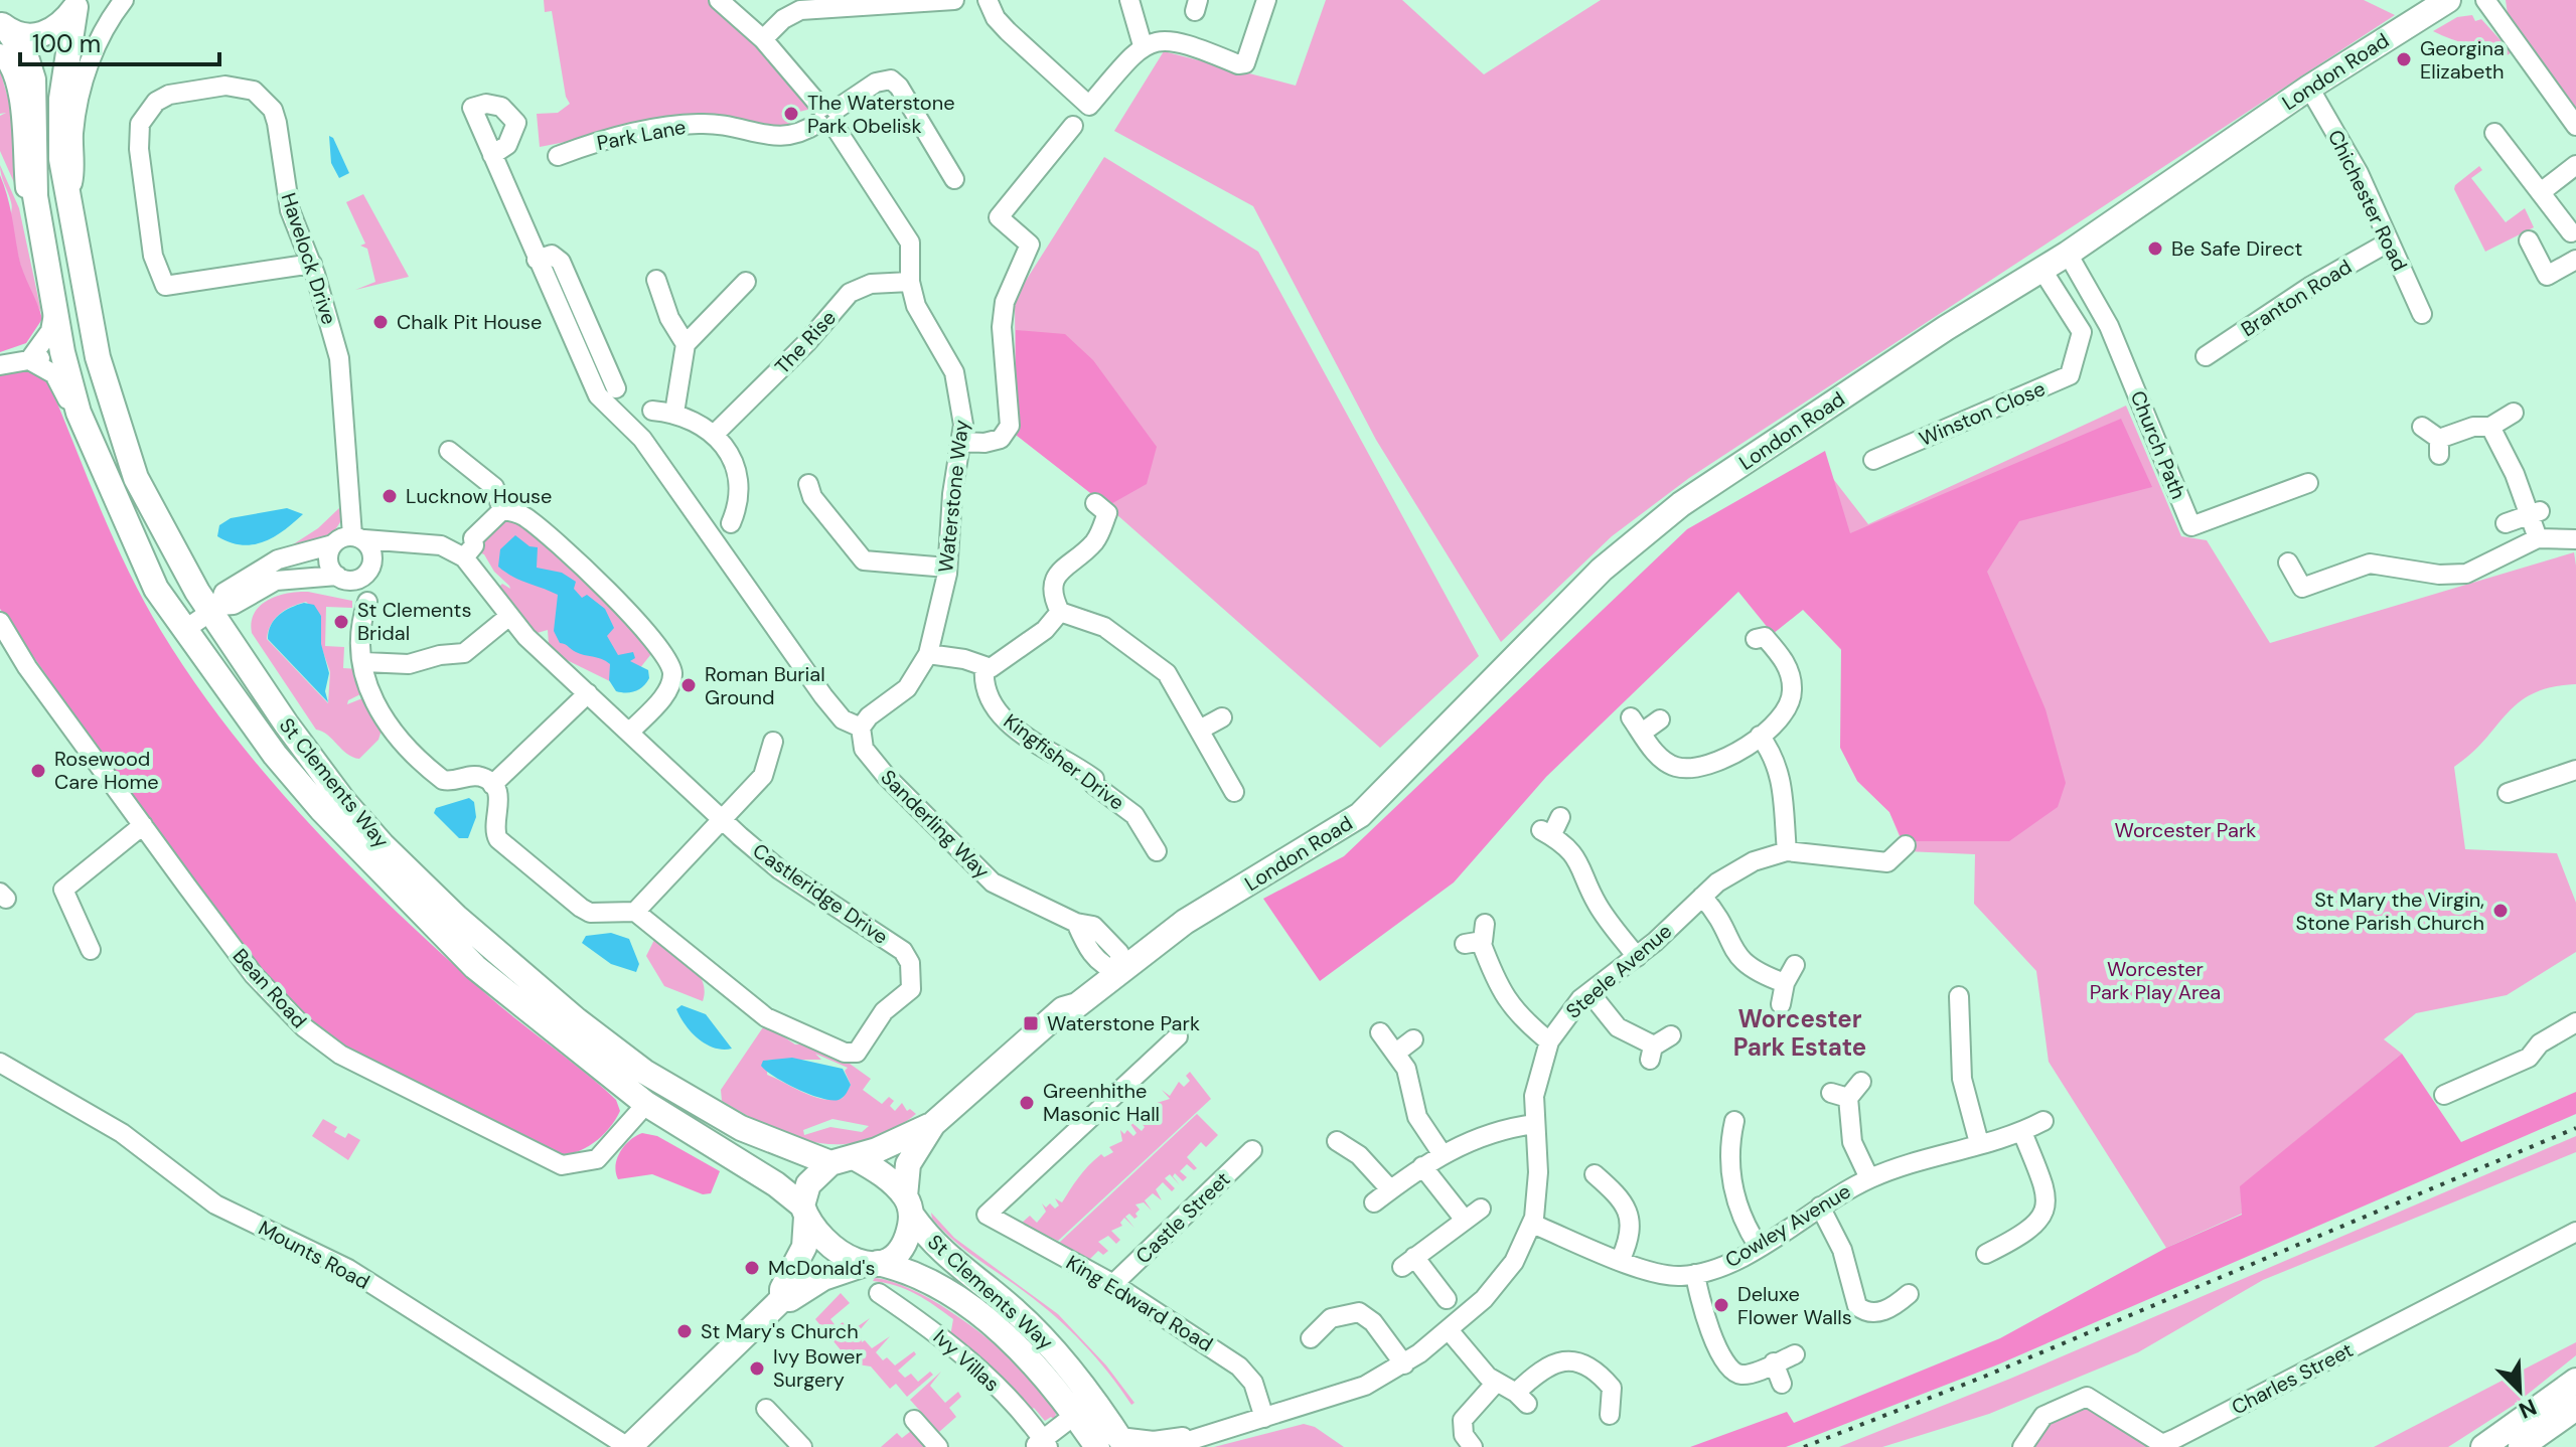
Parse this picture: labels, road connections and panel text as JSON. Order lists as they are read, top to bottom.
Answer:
{
  "streets": {
    "main road": ["London Road", "St Clements Way"],
    "street": [
      "Park Lane",
      "Chichester Road",
      "Havelock Drive",
      "Branton Road",
      "The Rise",
      "Winston Close",
      "Church Path",
      "Waterstone Way",
      "Kingfisher Drive",
      "Sanderling Way",
      "Castleridge Drive",
      "Steele Avenue",
      "Bean Road",
      "Castle Street",
      "Cowley Avenue",
      "Mounts Road",
      "King Edward Road",
      "Ivy Villas",
      "Charles Street"
    ]
  },
  "crossings": [
    ["London Road", "Chichester Road"],
    ["London Road", "Winston Close"],
    ["London Road", "Church Path"],
    ["London Road", "St Clements Way"],
    ["London Road", "Sanderling Way"],
    ["Park Lane", "Waterstone Way"],
    ["Chichester Road", "Branton Road"],
    ["The Rise", "Waterstone Way"],
    ["Waterstone Way", "Sanderling Way"],
    ["St Clements Way", "Bean Road"],
    ["Steele Avenue", "Cowley Avenue"],
    ["Steele Avenue", "King Edward Road"],
    ["Castle Street", "King Edward Road"]
  ],
  "districts": ["Worcester Park Estate"],
  "parks": ["Worcester Park", "Worcester Park Play Area"],
  "places": {
    "other": [
      "Georgina Elizabeth",
      "The Waterstone Park Obelisk",
      "Be Safe Direct",
      "Chalk Pit House",
      "Lucknow House",
      "St Clements Bridal",
      "Roman Burial Ground",
      "Rosewood Care Home",
      "St Mary the Virgin, Stone Parish Church",
      "Greenhithe Masonic Hall",
      "McDonald's",
      "Deluxe Flower Walls",
      "St Mary's Church",
      "Ivy Bower Surgery"
    ],
    "transit": ["Waterstone Park"]
  },
  "scale_bar": "100 m",
  "north": "bottom right"
}
